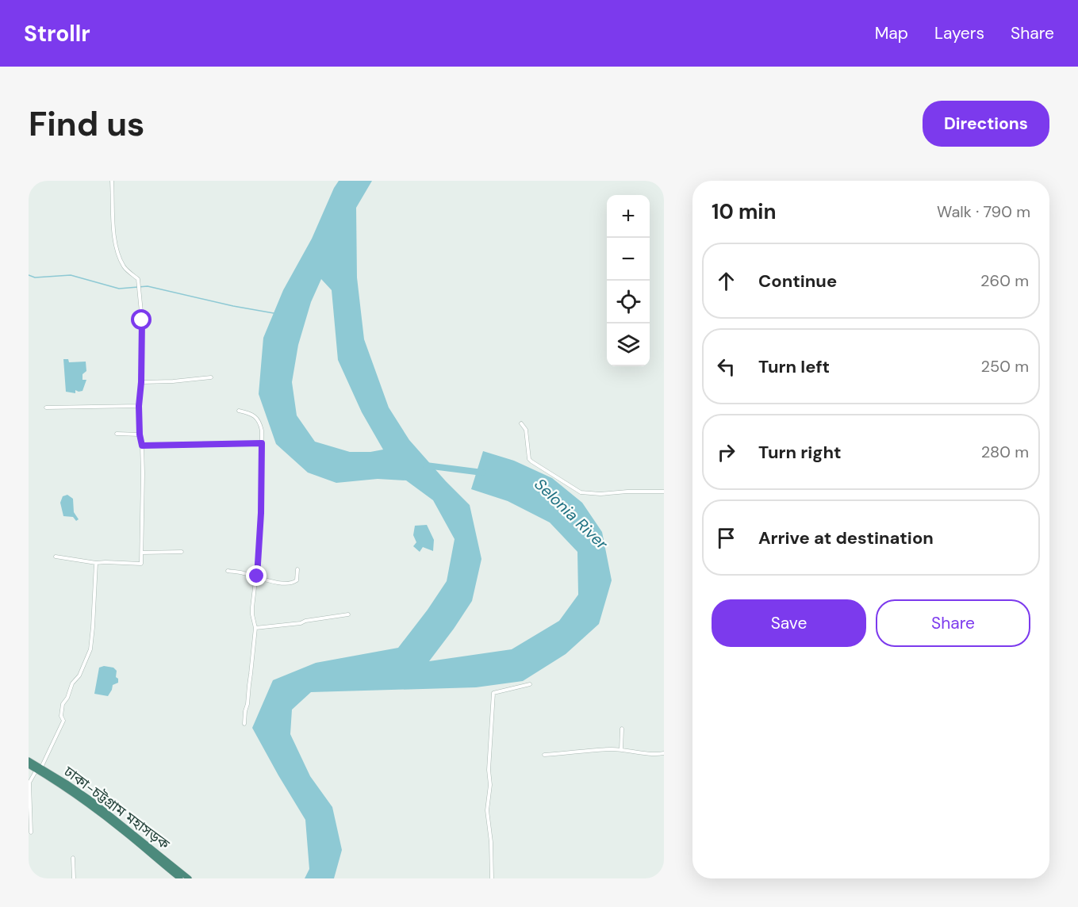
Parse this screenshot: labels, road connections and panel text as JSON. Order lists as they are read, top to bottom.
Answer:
{
  "streets": {
    "highway": ["ঢাকা-চট্টগ্রাম মহাসড়ক"]
  },
  "water": ["Selonia River"],
  "page": {
    "header": "Strollr",
    "nav": ["Map", "Layers", "Share"],
    "buttons": [
      "Directions",
      ["Save", "Share"]
    ],
    "title": "Find us",
    "heading": ["10 min", "Walk · 790 m"],
    "map_buttons": ["+", "−"],
    "list": [
      ["Continue", "260 m"],
      ["Turn left", "250 m"],
      ["Turn right", "280 m"],
      "Arrive at destination"
    ]
  }
}
